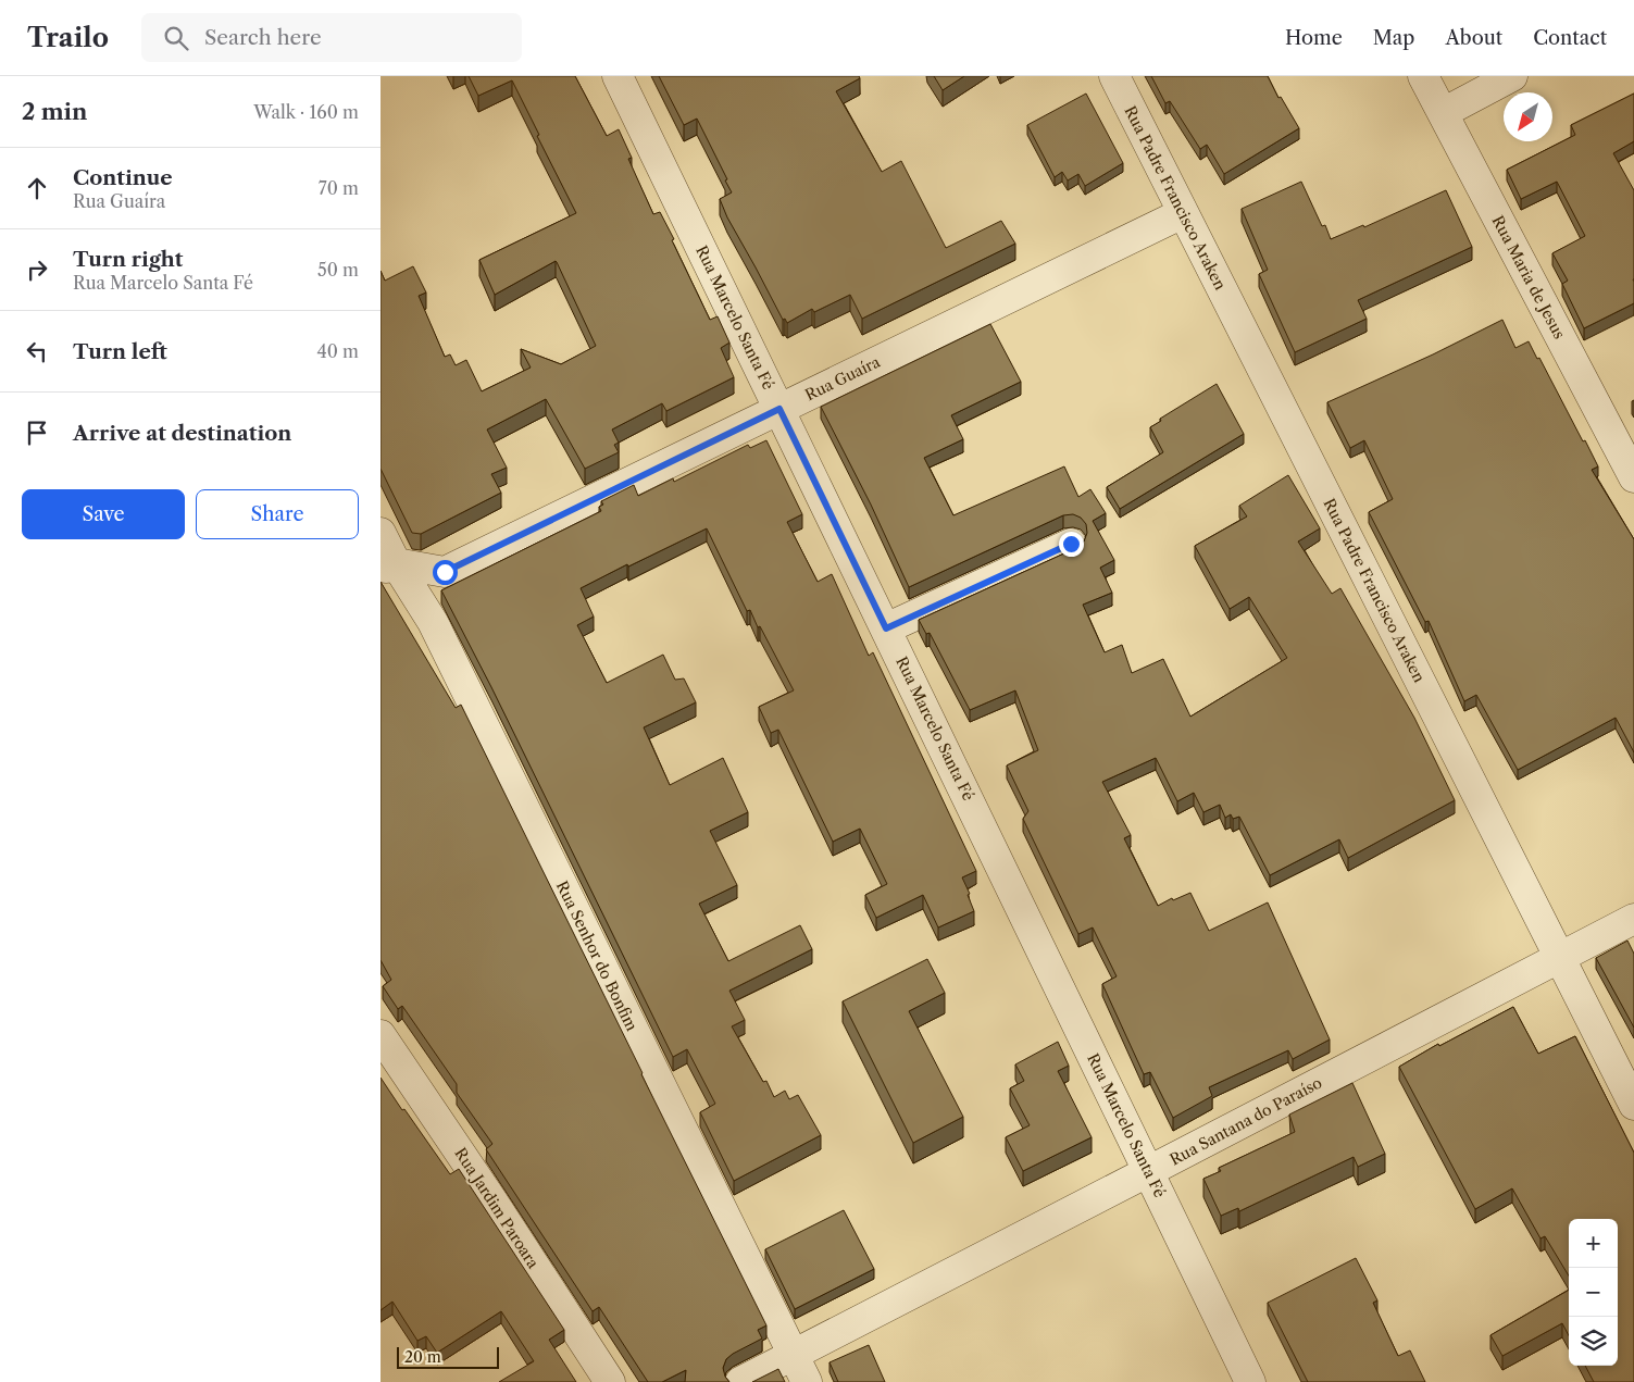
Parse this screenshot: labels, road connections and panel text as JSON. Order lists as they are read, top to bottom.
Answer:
{
  "streets": {
    "street": [
      "Rua Padre Francisco Araken",
      "Rua Maria de Jesus",
      "Rua Marcelo Santa Fé",
      "Rua Guaíra",
      "Rua Senhor do Bonfim",
      "Rua Santana do Paraíso",
      "Rua Jardim Paroara"
    ]
  },
  "crossings": [
    ["Rua Padre Francisco Araken", "Rua Guaíra"],
    ["Rua Padre Francisco Araken", "Rua Santana do Paraíso"],
    ["Rua Marcelo Santa Fé", "Rua Guaíra"],
    ["Rua Marcelo Santa Fé", "Rua Santana do Paraíso"],
    ["Rua Guaíra", "Rua Senhor do Bonfim"],
    ["Rua Senhor do Bonfim", "Rua Santana do Paraíso"]
  ],
  "scale_bar": "20 m",
  "north": "bottom left",
  "page": {
    "header": "Trailo",
    "search": "Search here",
    "nav": [
      "Home",
      "Map",
      "About",
      "Contact"
    ],
    "heading": ["2 min", "Walk · 160 m"],
    "list": [
      ["Continue", "Rua Guaíra", "70 m"],
      ["Turn right", "Rua Marcelo Santa Fé", "50 m"],
      ["Turn left", "40 m"],
      "Arrive at destination"
    ],
    "buttons": ["Save", "Share"],
    "map_buttons": ["+", "−"],
    "scale": "20 m"
  }
}
